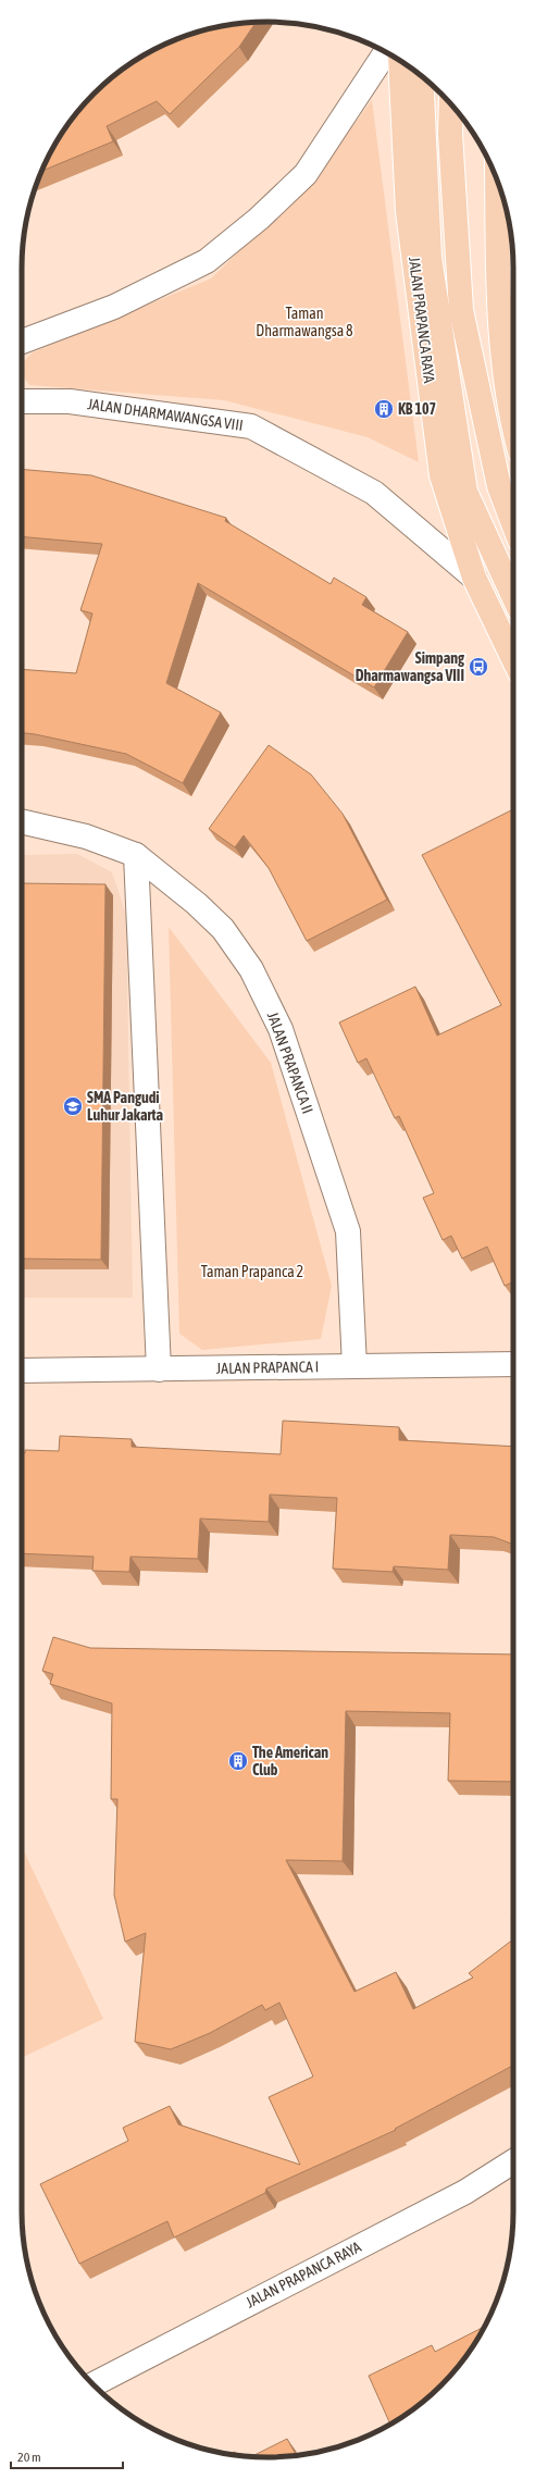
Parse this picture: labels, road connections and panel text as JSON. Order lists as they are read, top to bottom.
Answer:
{
  "streets": {
    "main road": ["JALAN PRAPANCA RAYA"],
    "street": ["JALAN DHARMAWANGSA VIII", "JALAN PRAPANCA II", "JALAN PRAPANCA I"]
  },
  "crossings": [
    ["JALAN PRAPANCA RAYA", "JALAN DHARMAWANGSA VIII"],
    ["JALAN PRAPANCA II", "JALAN PRAPANCA I"]
  ],
  "parks": ["Taman Dharmawangsa 8", "Taman Prapanca 2"],
  "places": {
    "building": ["KB 107", "The American Club"],
    "bus stop": ["Simpang Dharmawangsa VIII"],
    "school or university": ["SMA Pangudi Luhur Jakarta"]
  },
  "scale_bar": "20 m"
}
